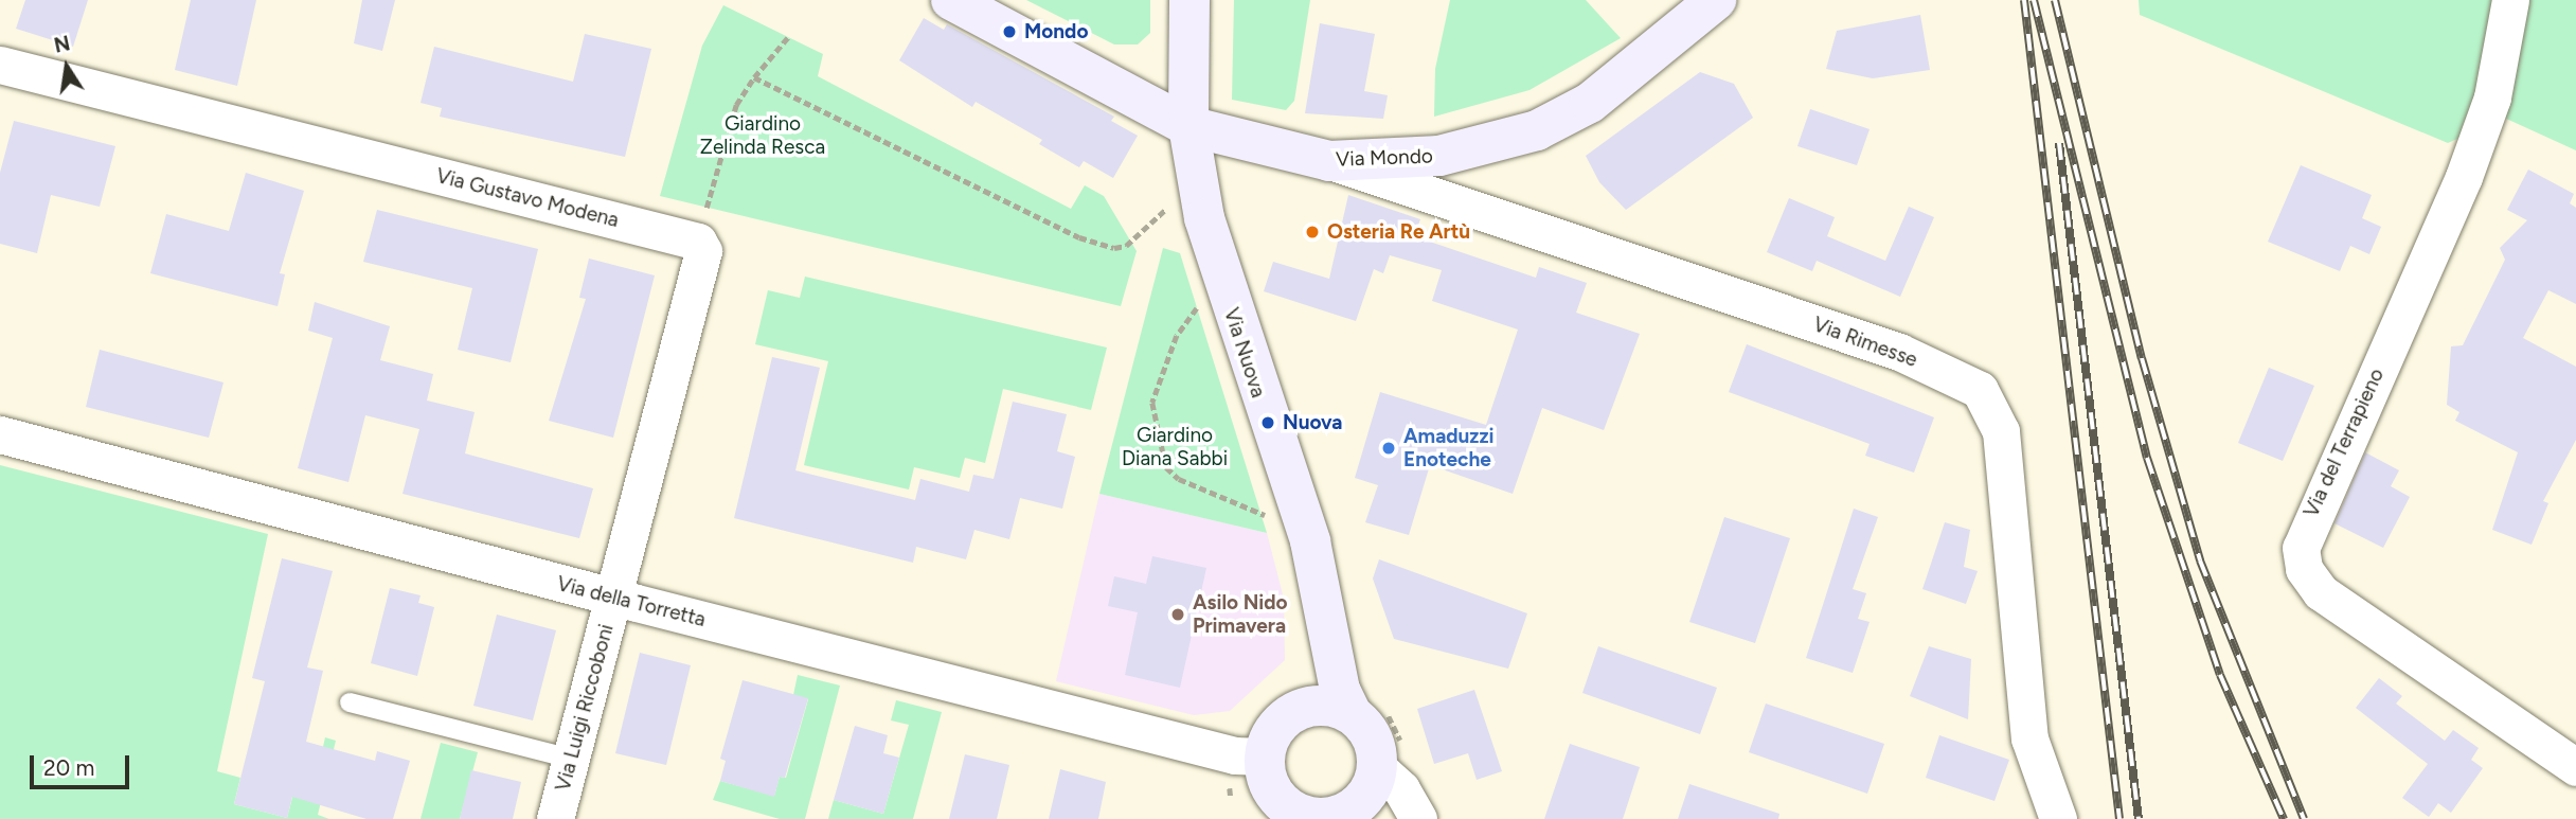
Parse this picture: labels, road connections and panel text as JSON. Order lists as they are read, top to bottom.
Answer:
{
  "streets": {
    "main road": ["Via Mondo", "Via Nuova"],
    "street": [
      "Via Gustavo Modena",
      "Via Rimesse",
      "Via del Terrapieno",
      "Via della Torretta",
      "Via Luigi Riccoboni"
    ]
  },
  "crossings": [
    ["Via Mondo", "Via Rimesse"],
    ["Via Mondo", "Via Nuova"],
    ["Via Nuova", "Via della Torretta"],
    ["Via della Torretta", "Via Luigi Riccoboni"]
  ],
  "parks": ["Giardino Zelinda Resca", "Giardino Diana Sabbi"],
  "places": [
    "Mondo",
    "Osteria Re Artù",
    "Nuova",
    "Amaduzzi Enoteche",
    "Asilo Nido Primavera"
  ],
  "scale_bar": "20 m",
  "north": "top"
}
